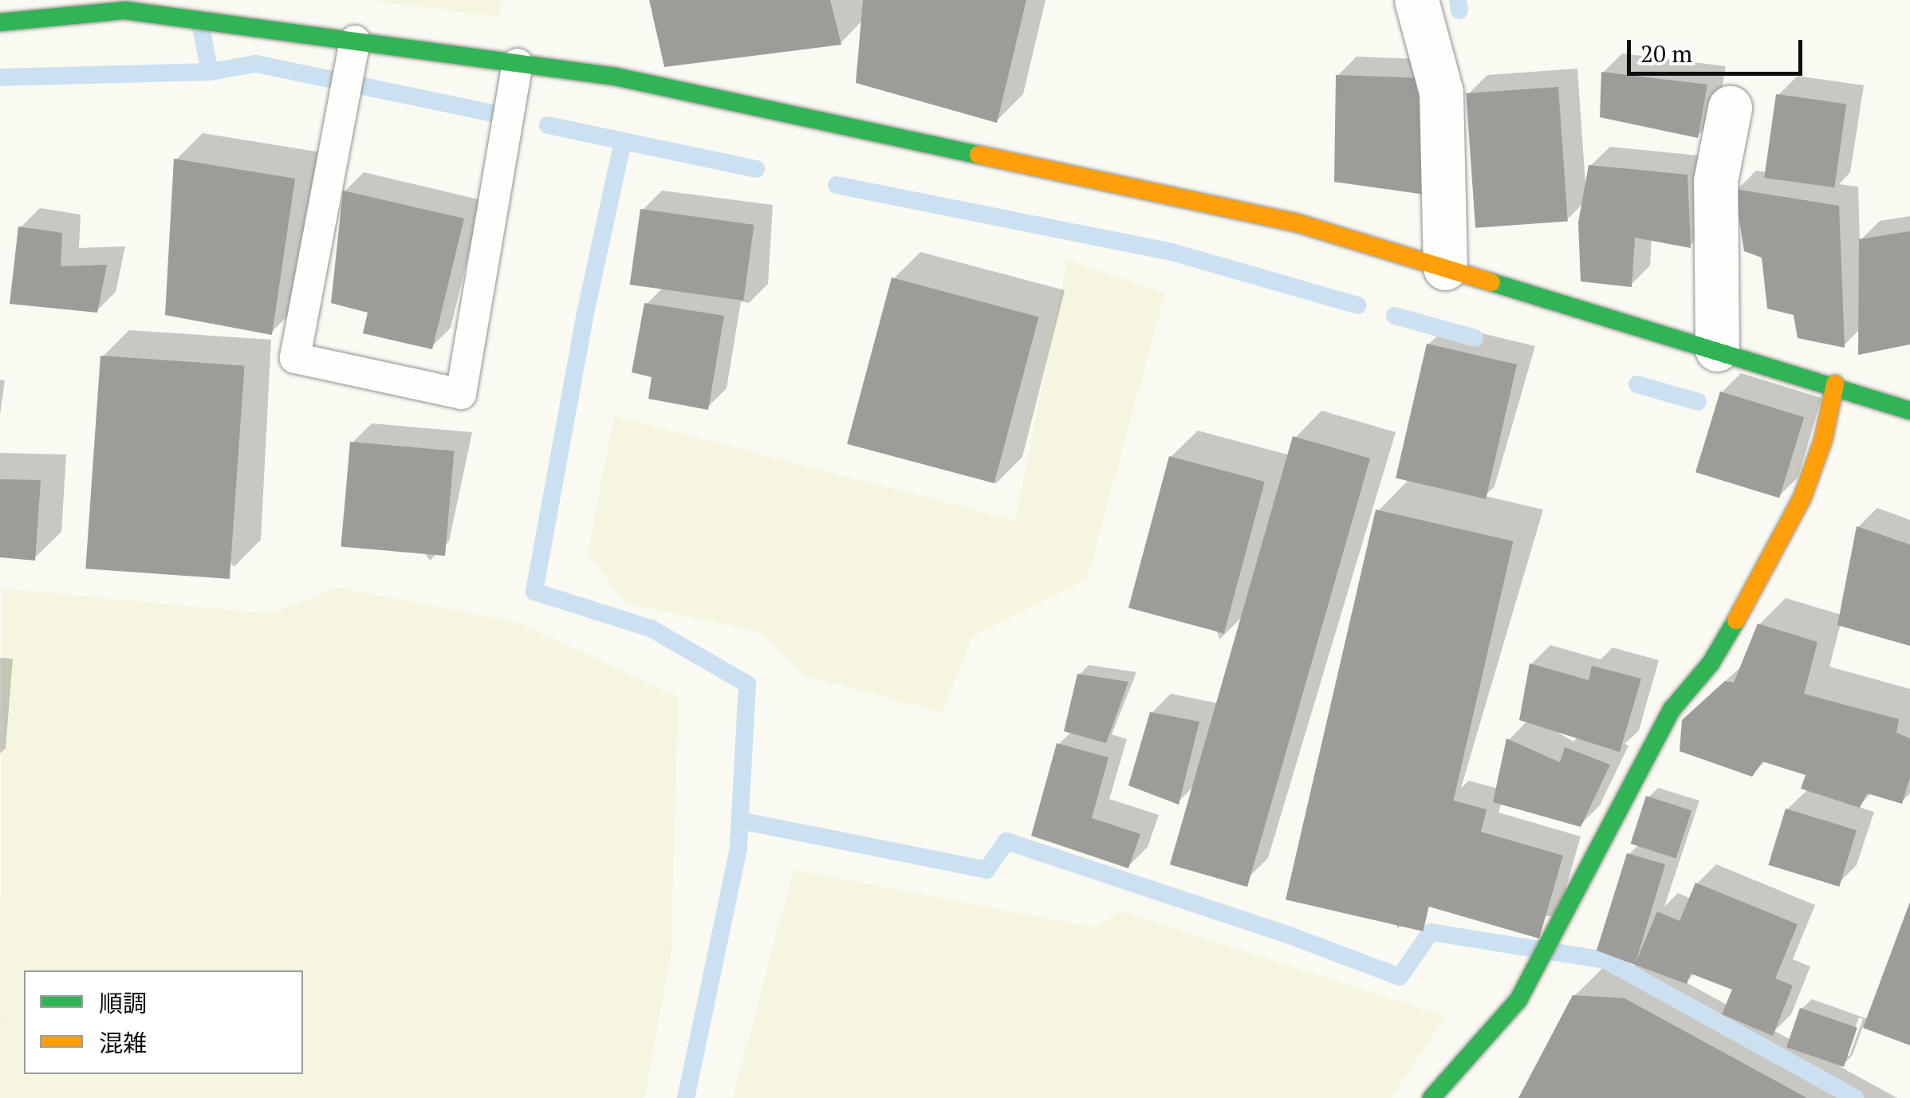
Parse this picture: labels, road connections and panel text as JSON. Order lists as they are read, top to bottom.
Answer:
{
  "legend": ["順調", "混雑"],
  "scale_bar": "20 m"
}
